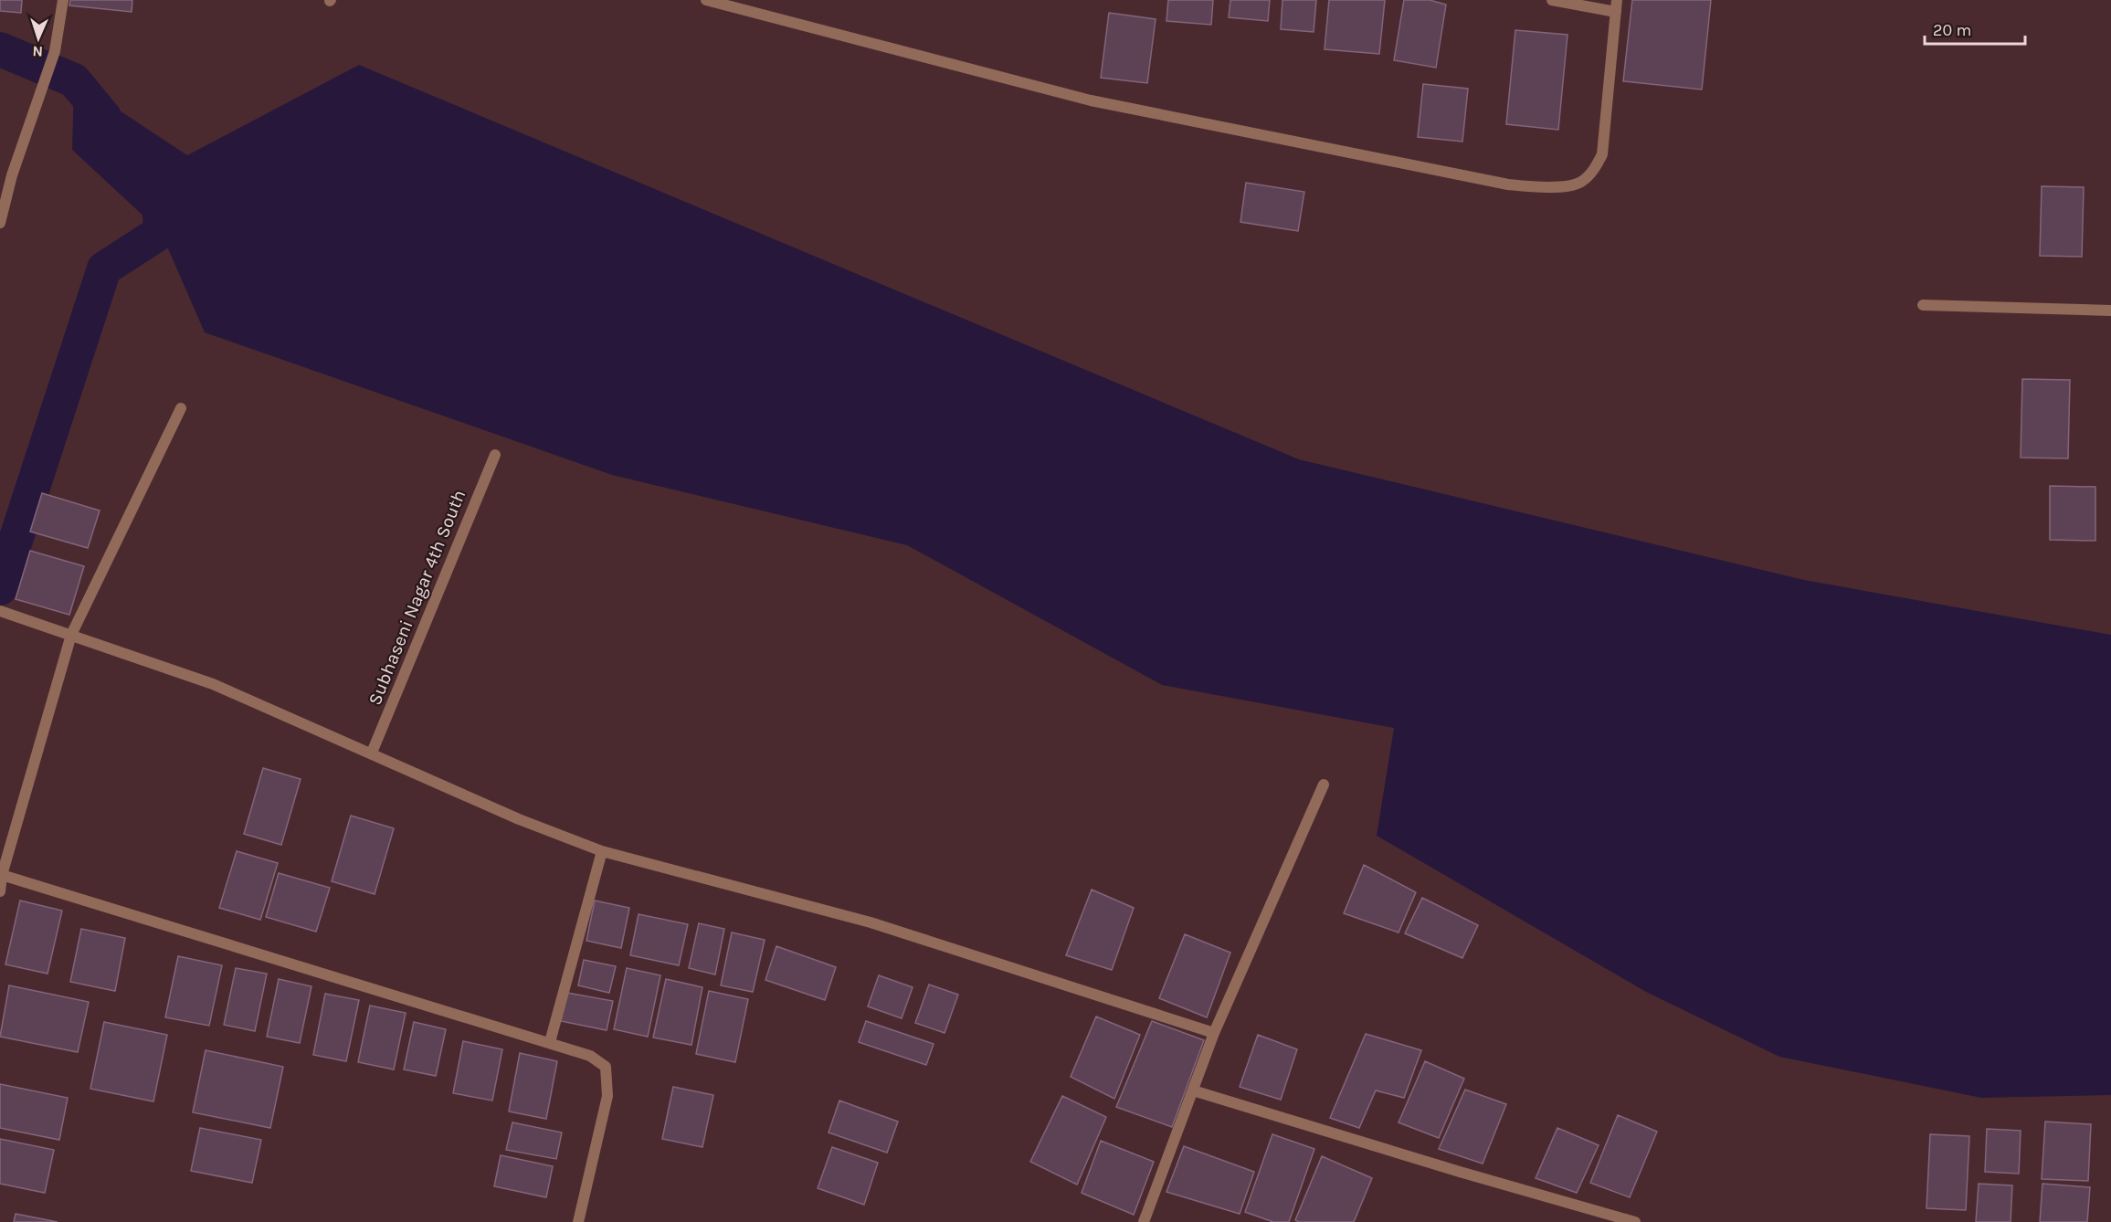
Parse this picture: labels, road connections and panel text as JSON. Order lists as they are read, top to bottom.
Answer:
{
  "streets": {
    "street": ["Subhaseni Nagar 4th South"]
  },
  "scale_bar": "20 m",
  "north": "bottom"
}
